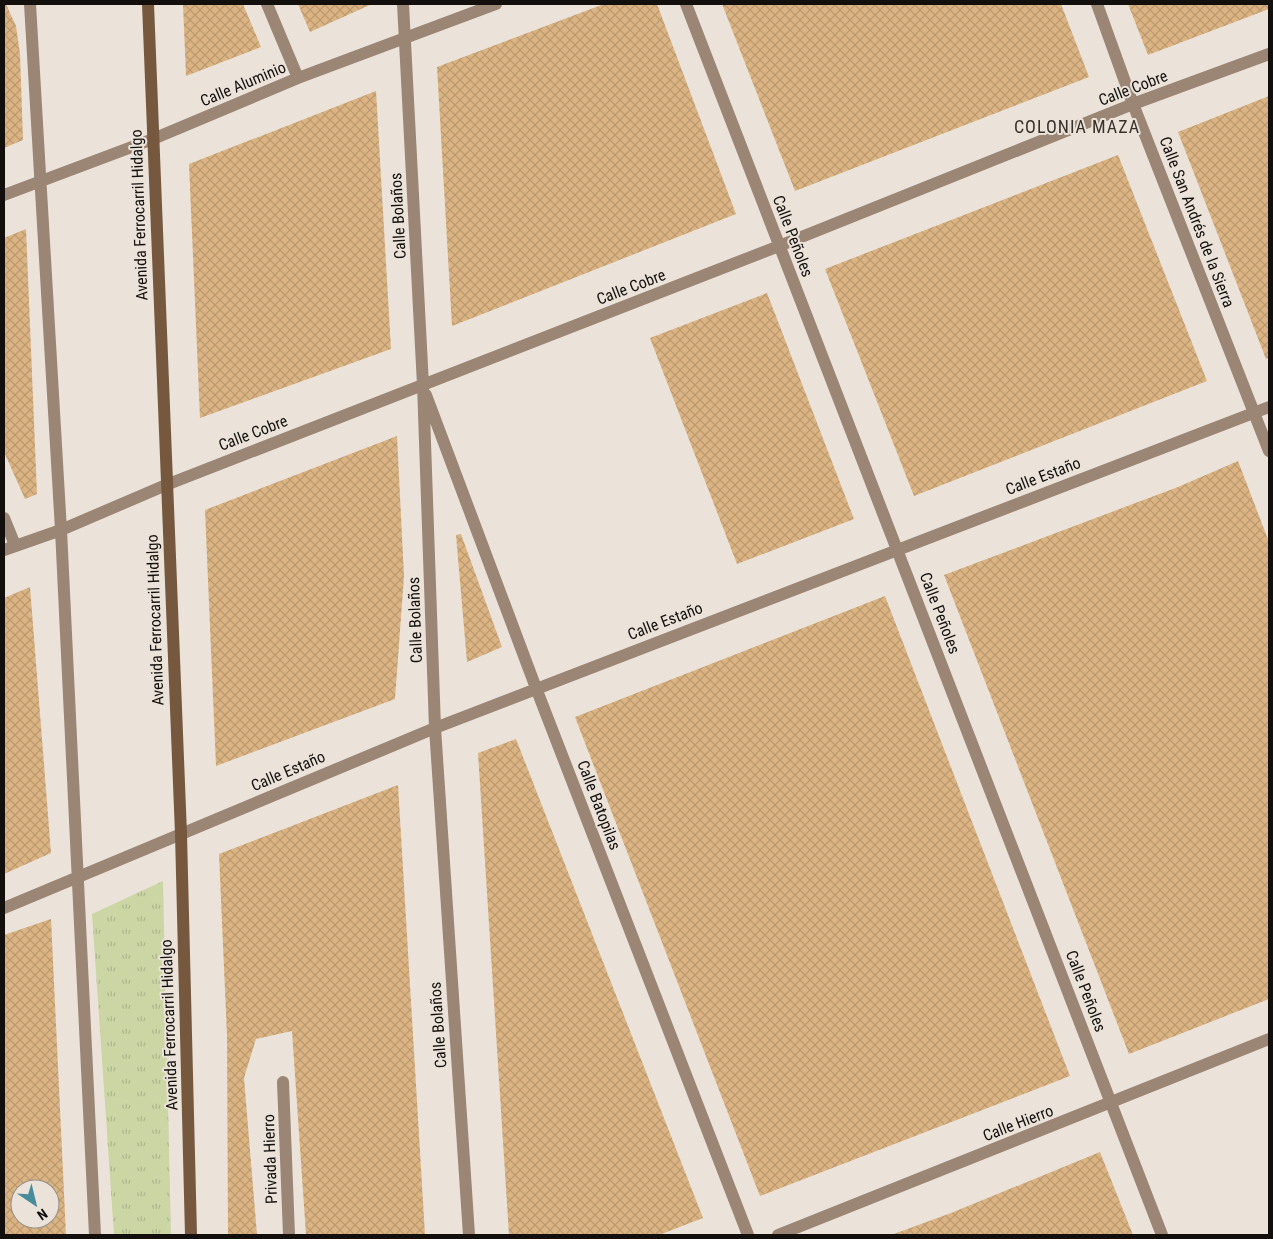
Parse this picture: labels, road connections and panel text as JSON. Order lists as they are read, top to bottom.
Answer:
{
  "streets": {
    "main road": ["Avenida Ferrocarril Hidalgo"],
    "street": [
      "Calle Aluminio",
      "Calle Cobre",
      "Calle Bolaños",
      "Calle San Andrés de la Sierra",
      "Calle Peñoles",
      "Calle Estaño",
      "Calle Batopilas",
      "Calle Hierro",
      "Privada Hierro"
    ]
  },
  "crossings": [
    ["Calle Aluminio", "Avenida Ferrocarril Hidalgo"],
    ["Calle Aluminio", "Calle Bolaños"],
    ["Calle Cobre", "Avenida Ferrocarril Hidalgo"],
    ["Calle Cobre", "Calle Bolaños"],
    ["Calle Cobre", "Calle San Andrés de la Sierra"],
    ["Calle Cobre", "Calle Peñoles"],
    ["Calle Cobre", "Calle Batopilas"],
    ["Avenida Ferrocarril Hidalgo", "Calle Estaño"],
    ["Calle Bolaños", "Calle Estaño"],
    ["Calle Bolaños", "Calle Batopilas"],
    ["Calle San Andrés de la Sierra", "Calle Estaño"],
    ["Calle Peñoles", "Calle Estaño"],
    ["Calle Peñoles", "Calle Hierro"],
    ["Calle Estaño", "Calle Batopilas"]
  ],
  "districts": ["COLONIA MAZA"],
  "north": "bottom right"
}
